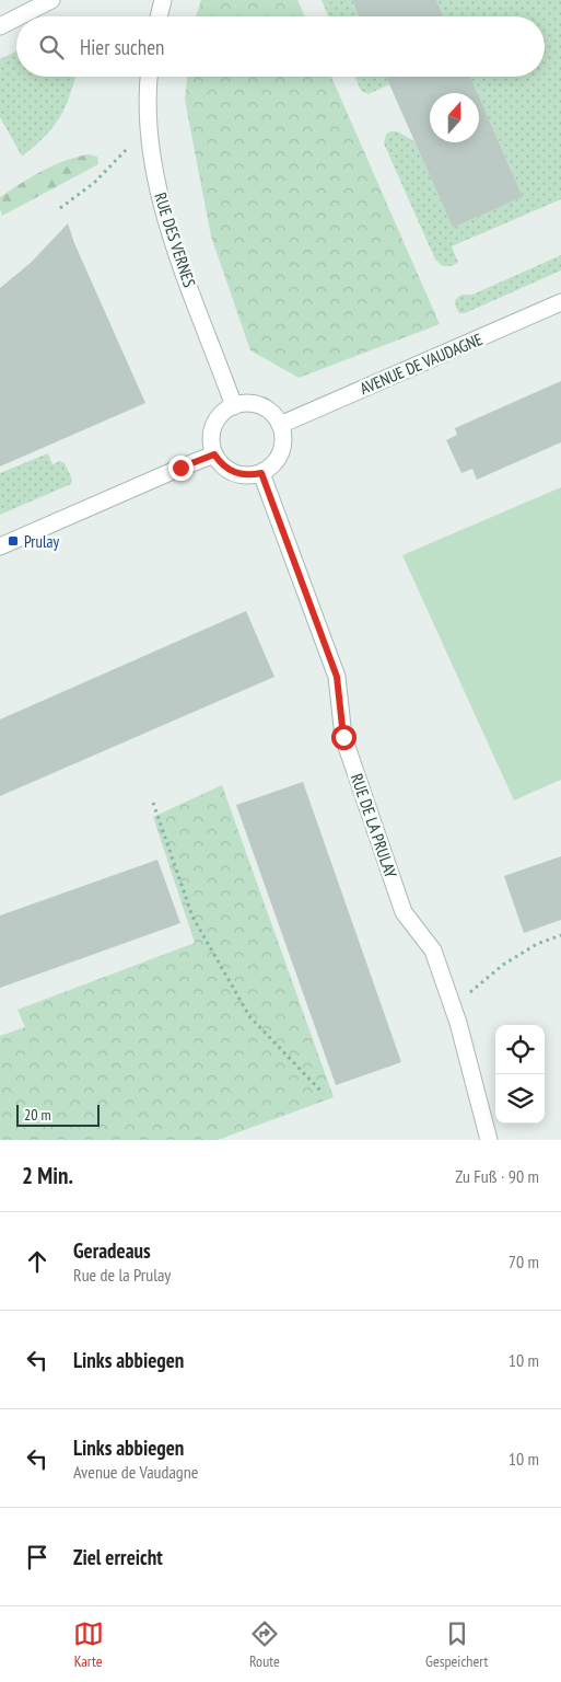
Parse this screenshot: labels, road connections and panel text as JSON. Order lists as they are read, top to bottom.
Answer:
{
  "streets": {
    "street": ["RUE DES VERNES", "AVENUE DE VAUDAGNE", "RUE DE LA PRULAY"]
  },
  "crossings": [
    ["RUE DES VERNES", "AVENUE DE VAUDAGNE"],
    ["RUE DES VERNES", "RUE DE LA PRULAY"],
    ["AVENUE DE VAUDAGNE", "RUE DE LA PRULAY"]
  ],
  "places": {
    "transit": ["Prulay"]
  },
  "scale_bar": "20 m",
  "north": "top",
  "page": {
    "search": "Hier suchen",
    "scale": "20 m",
    "heading": ["2 Min.", "Zu Fuß · 90 m"],
    "list": [
      ["Geradeaus", "Rue de la Prulay", "70 m"],
      ["Links abbiegen", "10 m"],
      ["Links abbiegen", "Avenue de Vaudagne", "10 m"],
      "Ziel erreicht"
    ],
    "nav": ["Karte", "Route", "Gespeichert"]
  }
}
